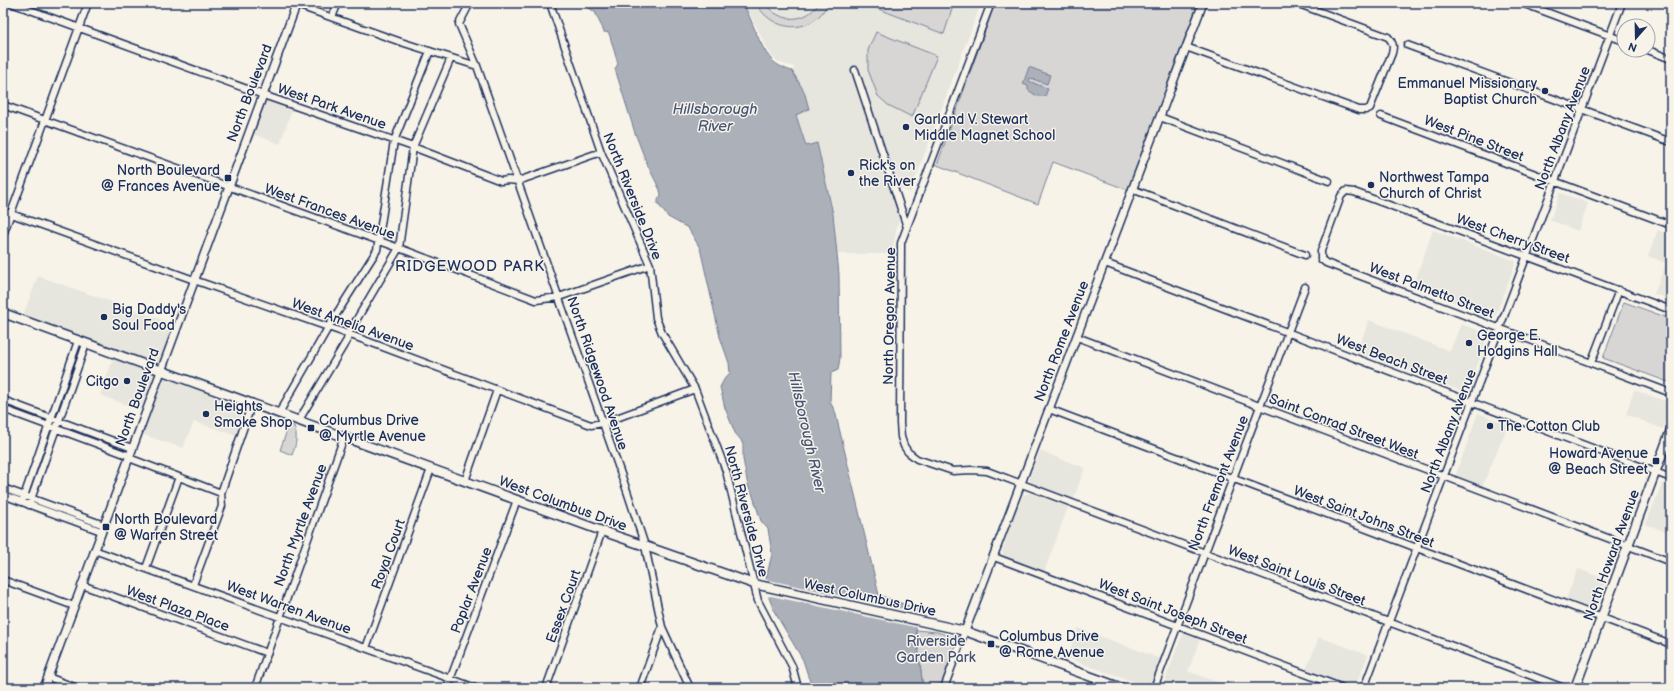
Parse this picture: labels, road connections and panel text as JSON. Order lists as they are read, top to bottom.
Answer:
{
  "streets": {
    "main road": ["West Columbus Drive", "North Howard Avenue"],
    "street": [
      "North Boulevard",
      "West Park Avenue",
      "North Albany Avenue",
      "West Pine Street",
      "North Riverside Drive",
      "West Frances Avenue",
      "West Cherry Street",
      "West Palmetto Street",
      "North Oregon Avenue",
      "West Amelia Avenue",
      "North Rome Avenue",
      "West Beach Street",
      "North Ridgewood Avenue",
      "Saint Conrad Street West",
      "North Fremont Avenue",
      "West Saint Johns Street",
      "North Myrtle Avenue",
      "Royal Court",
      "West Saint Louis Street",
      "Poplar Avenue",
      "Essex Court",
      "West Warren Avenue",
      "West Plaza Place",
      "West Saint Joseph Street"
    ]
  },
  "crossings": [
    ["North Boulevard", "West Park Avenue"],
    ["North Boulevard", "West Frances Avenue"],
    ["North Boulevard", "West Amelia Avenue"],
    ["North Boulevard", "West Columbus Drive"],
    ["North Boulevard", "West Warren Avenue"],
    ["North Boulevard", "West Plaza Place"],
    ["West Park Avenue", "North Riverside Drive"],
    ["West Park Avenue", "North Ridgewood Avenue"],
    ["North Albany Avenue", "West Pine Street"],
    ["North Albany Avenue", "West Cherry Street"],
    ["North Albany Avenue", "West Palmetto Street"],
    ["North Albany Avenue", "West Beach Street"],
    ["North Albany Avenue", "Saint Conrad Street West"],
    ["North Albany Avenue", "West Saint Johns Street"],
    ["North Albany Avenue", "West Saint Louis Street"],
    ["North Riverside Drive", "West Frances Avenue"],
    ["North Riverside Drive", "West Amelia Avenue"],
    ["North Riverside Drive", "West Columbus Drive"],
    ["West Frances Avenue", "North Ridgewood Avenue"],
    ["West Cherry Street", "West Palmetto Street"],
    ["North Oregon Avenue", "North Rome Avenue"],
    ["North Oregon Avenue", "West Saint Louis Street"],
    ["West Amelia Avenue", "North Ridgewood Avenue"],
    ["North Rome Avenue", "West Beach Street"],
    ["North Rome Avenue", "Saint Conrad Street West"],
    ["North Rome Avenue", "West Columbus Drive"],
    ["North Rome Avenue", "West Saint Johns Street"],
    ["North Rome Avenue", "West Saint Louis Street"],
    ["North Rome Avenue", "West Saint Joseph Street"],
    ["West Beach Street", "North Fremont Avenue"],
    ["West Beach Street", "North Howard Avenue"],
    ["North Ridgewood Avenue", "West Columbus Drive"],
    ["Saint Conrad Street West", "North Fremont Avenue"],
    ["Saint Conrad Street West", "North Howard Avenue"],
    ["North Fremont Avenue", "West Saint Johns Street"],
    ["North Fremont Avenue", "West Saint Louis Street"],
    ["North Fremont Avenue", "West Saint Joseph Street"],
    ["West Columbus Drive", "North Myrtle Avenue"],
    ["West Columbus Drive", "Royal Court"],
    ["West Columbus Drive", "Poplar Avenue"],
    ["West Columbus Drive", "Essex Court"],
    ["West Saint Johns Street", "North Howard Avenue"],
    ["North Myrtle Avenue", "West Warren Avenue"],
    ["North Myrtle Avenue", "West Plaza Place"],
    ["Royal Court", "West Warren Avenue"],
    ["Poplar Avenue", "West Warren Avenue"]
  ],
  "districts": ["RIDGEWOOD PARK"],
  "water": ["Hillsborough River"],
  "parks": ["Riverside Garden Park"],
  "places": {
    "other": [
      "Emmanuel Missionary Baptist Church",
      "Garland V. Stewart Middle Magnet School",
      "Rick's on the River",
      "Northwest Tampa Church of Christ",
      "Big Daddy's Soul Food",
      "George E. Hodgins Hall",
      "Citgo",
      "Heights Smoke Shop",
      "The Cotton Club"
    ],
    "transit": [
      "North Boulevard @ Frances Avenue",
      "Columbus Drive @ Myrtle Avenue",
      "Howard Avenue @ Beach Street",
      "North Boulevard @ Warren Street",
      "Columbus Drive @ Rome Avenue"
    ]
  },
  "north": "bottom"
}
